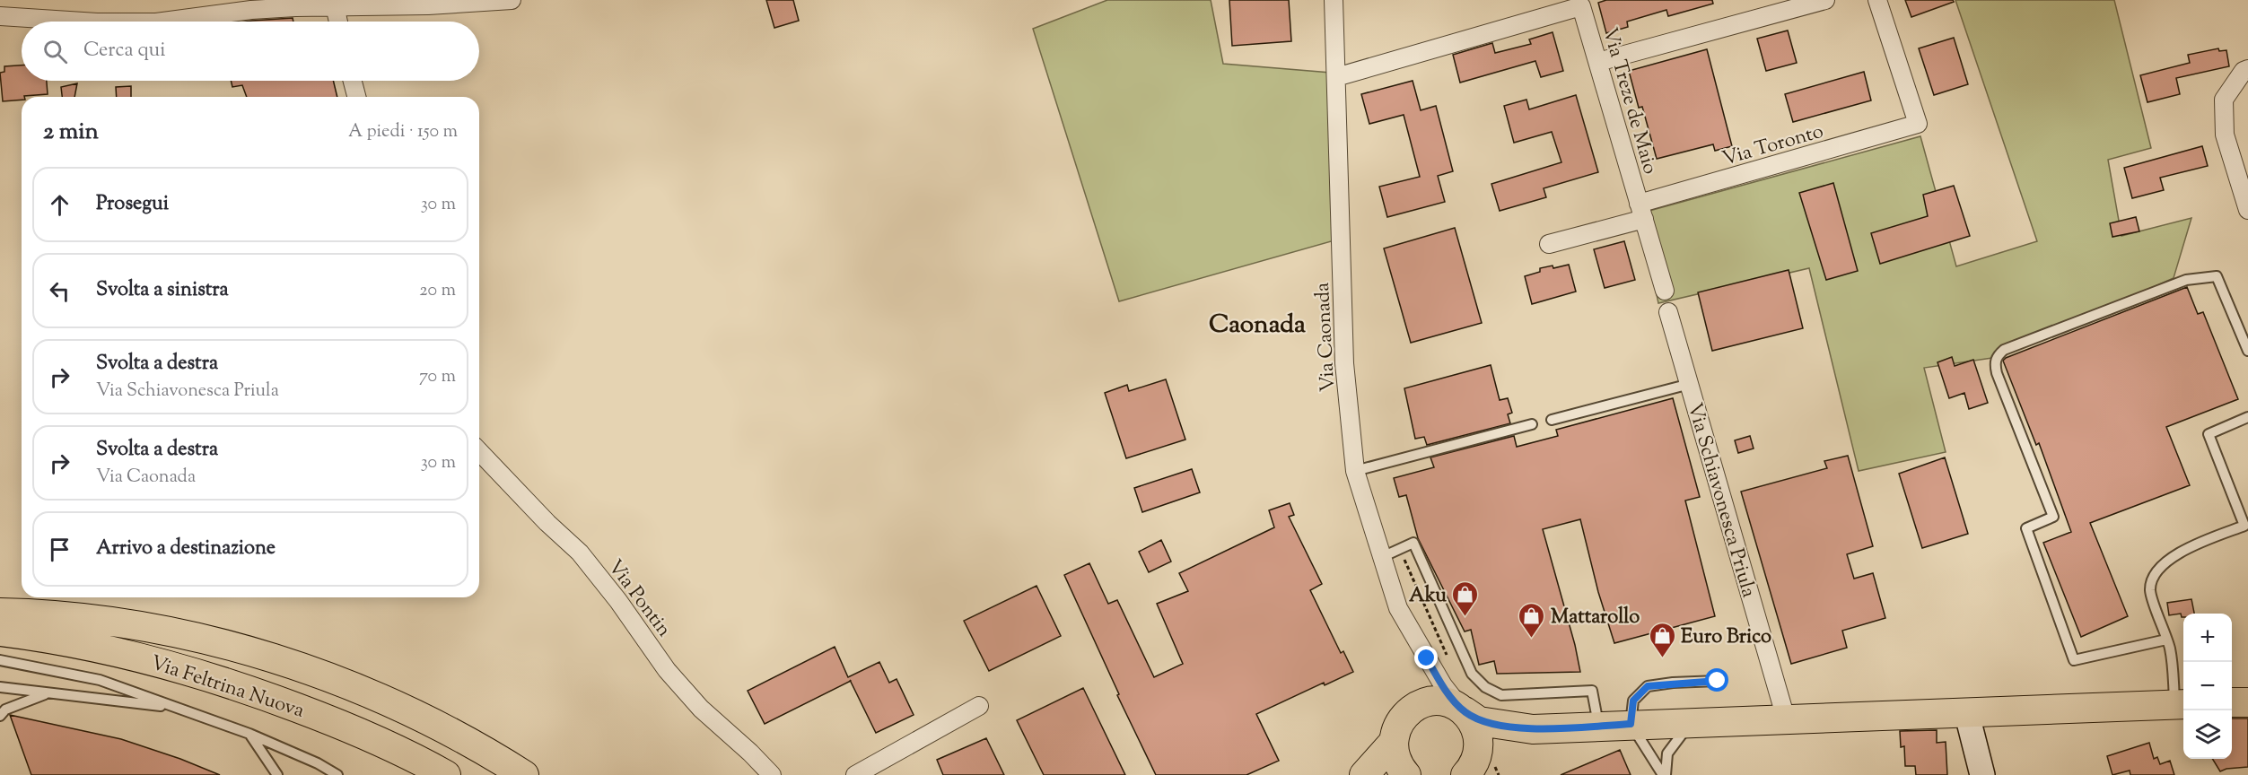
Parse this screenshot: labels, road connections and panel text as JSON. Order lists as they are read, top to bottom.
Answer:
{
  "streets": {
    "main road": ["Via Feltrina Nuova"],
    "street": [
      "Via Treze de Maio",
      "Via Toronto",
      "Via Caonada",
      "Via Schiavonesca Priula",
      "Via Pontin"
    ]
  },
  "crossings": [
    ["Via Treze de Maio", "Via Toronto"],
    ["Via Treze de Maio", "Via Caonada"]
  ],
  "districts": ["Caonada"],
  "places": {
    "shop": ["Aku", "Mattarollo", "Euro Brico"]
  },
  "page": {
    "search": "Cerca qui",
    "heading": ["2 min", "A piedi · 150 m"],
    "list": [
      ["Prosegui", "30 m"],
      ["Svolta a sinistra", "20 m"],
      ["Svolta a destra", "Via Schiavonesca Priula", "70 m"],
      ["Svolta a destra", "Via Caonada", "30 m"],
      "Arrivo a destinazione"
    ],
    "map_buttons": ["+", "−"]
  }
}
